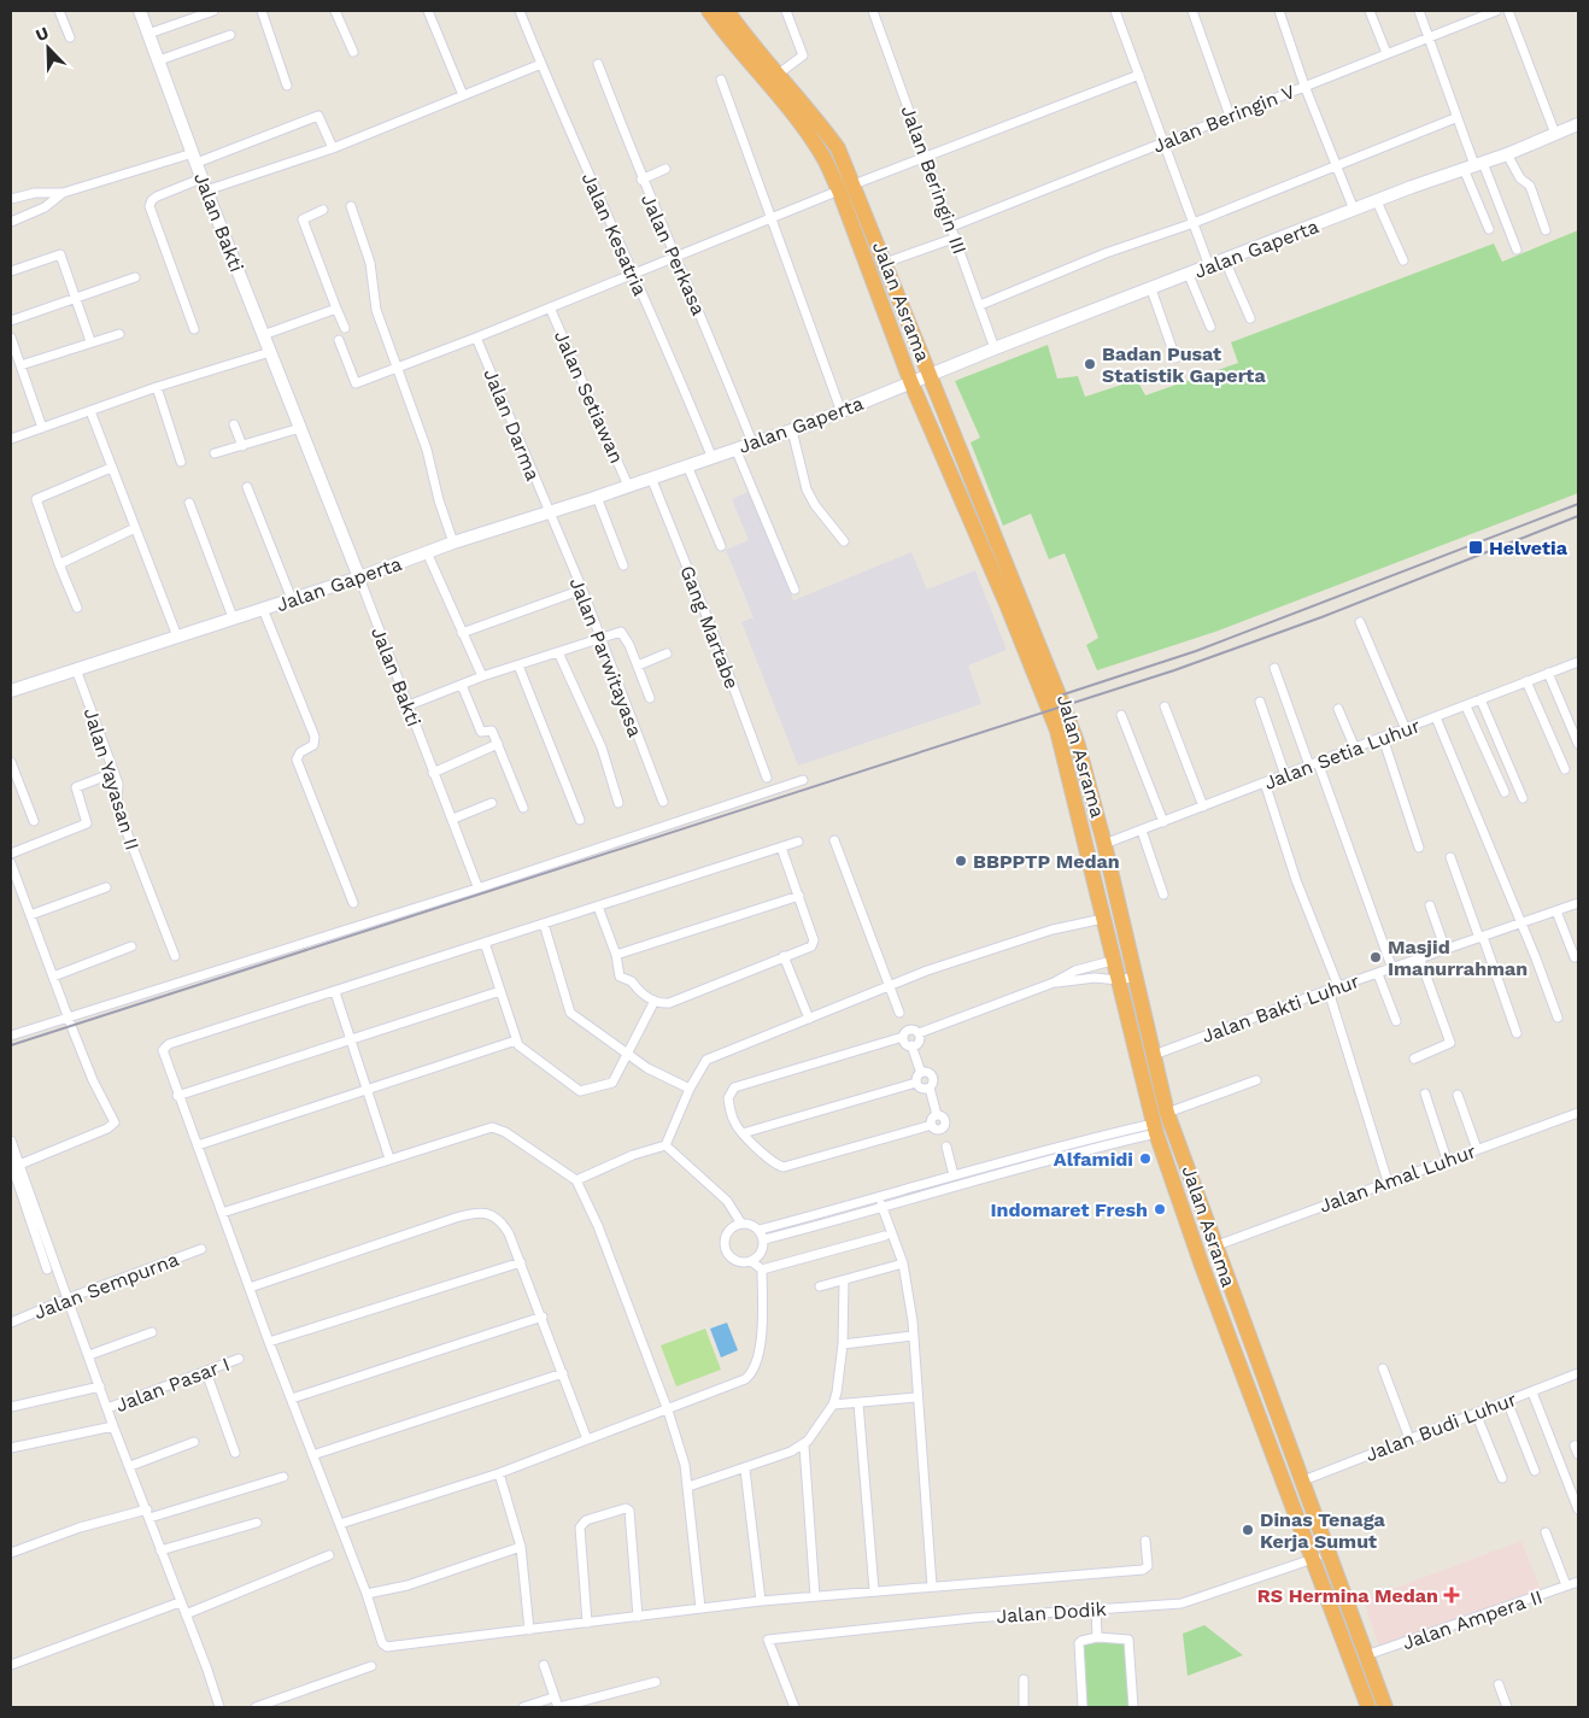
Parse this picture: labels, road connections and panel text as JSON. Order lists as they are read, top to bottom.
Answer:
{
  "streets": {
    "highway": ["Jalan Asrama"],
    "street": [
      "Jalan Beringin V",
      "Jalan Beringin III",
      "Jalan Bakti",
      "Jalan Kesatria",
      "Jalan Gaperta",
      "Jalan Perkasa",
      "Jalan Setiawan",
      "Jalan Darma",
      "Gang Martabe",
      "Jalan Parwitayasa",
      "Jalan Setia Luhur",
      "Jalan Yayasan II",
      "Jalan Bakti Luhur",
      "Jalan Amal Luhur",
      "Jalan Sempurna",
      "Jalan Pasar I",
      "Jalan Budi Luhur",
      "Jalan Dodik",
      "Jalan Ampera II"
    ]
  },
  "crossings": [
    ["Jalan Beringin V", "Jalan Beringin III"],
    ["Jalan Beringin III", "Jalan Gaperta"],
    ["Jalan Bakti", "Jalan Gaperta"],
    ["Jalan Kesatria", "Jalan Gaperta"],
    ["Jalan Gaperta", "Jalan Perkasa"],
    ["Jalan Gaperta", "Jalan Asrama"],
    ["Jalan Gaperta", "Jalan Setiawan"],
    ["Jalan Gaperta", "Jalan Darma"],
    ["Jalan Gaperta", "Gang Martabe"],
    ["Jalan Gaperta", "Jalan Parwitayasa"],
    ["Jalan Gaperta", "Jalan Yayasan II"],
    ["Jalan Asrama", "Jalan Setia Luhur"],
    ["Jalan Asrama", "Jalan Bakti Luhur"],
    ["Jalan Asrama", "Jalan Amal Luhur"],
    ["Jalan Asrama", "Jalan Budi Luhur"],
    ["Jalan Asrama", "Jalan Dodik"],
    ["Jalan Asrama", "Jalan Ampera II"],
    ["Jalan Darma", "Jalan Parwitayasa"]
  ],
  "places": {
    "other": [
      "Badan Pusat Statistik Gaperta",
      "BBPPTP Medan",
      "Masjid Imanurrahman",
      "Alfamidi",
      "Indomaret Fresh",
      "Dinas Tenaga Kerja Sumut"
    ],
    "transit": ["Helvetia"],
    "health": ["RS Hermina Medan"]
  },
  "north": "top left"
}
